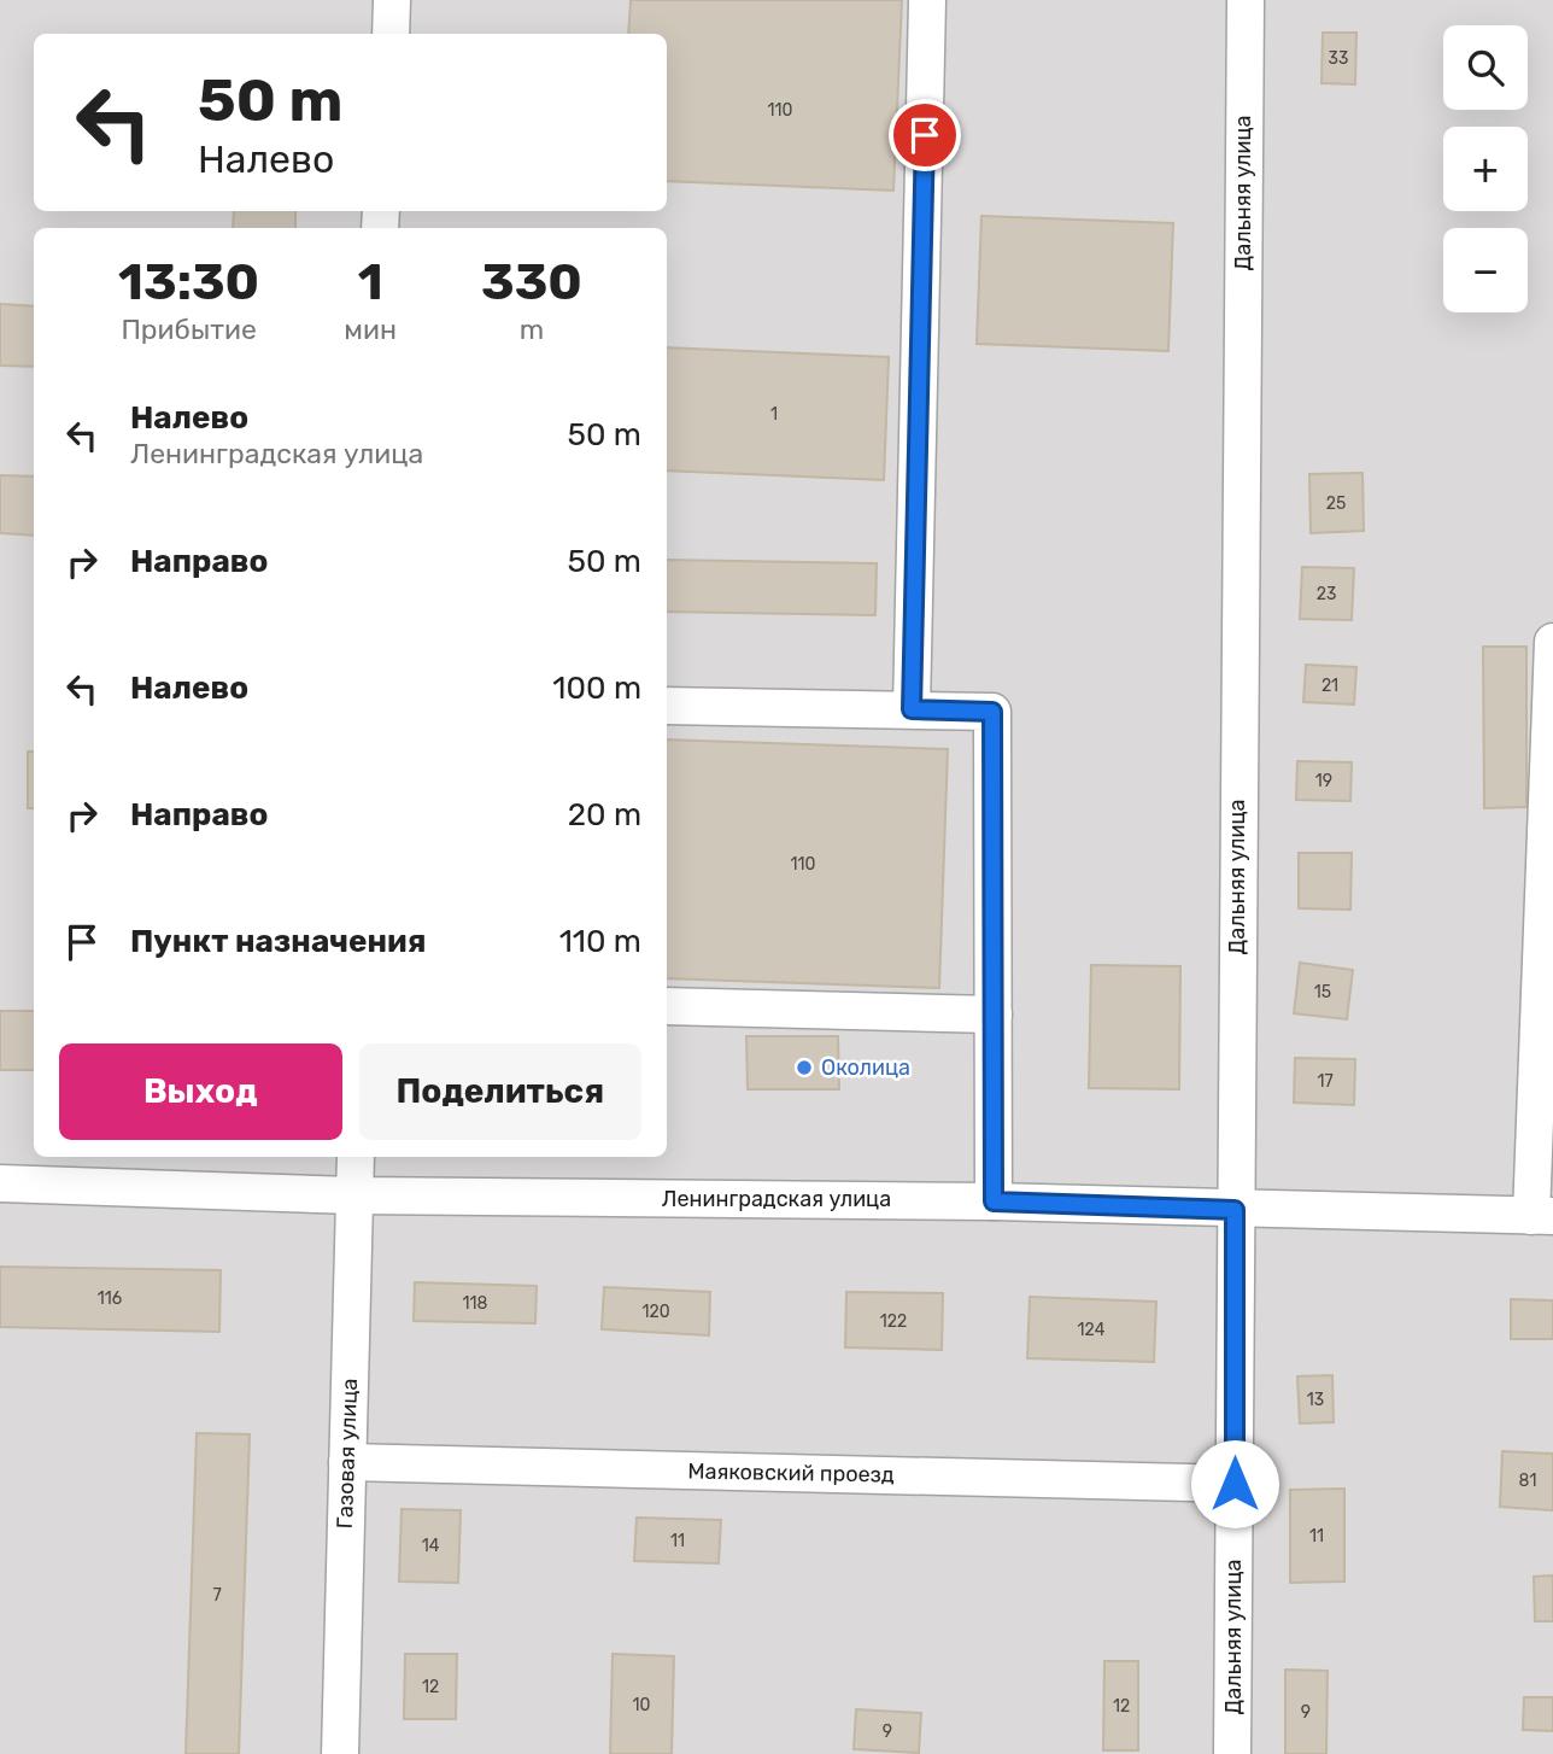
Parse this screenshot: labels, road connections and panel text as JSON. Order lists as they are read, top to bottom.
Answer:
{
  "streets": {
    "street": [
      "Дальняя улица",
      "Ленинградская улица",
      "Газовая улица",
      "Маяковский проезд"
    ]
  },
  "crossings": [
    ["Дальняя улица", "Ленинградская улица"],
    ["Дальняя улица", "Маяковский проезд"],
    ["Ленинградская улица", "Газовая улица"],
    ["Газовая улица", "Маяковский проезд"]
  ],
  "places": ["Околица"],
  "house_numbers": [
    "33",
    "110",
    "1",
    "25",
    "23",
    "21",
    "19",
    "110",
    "15",
    "17",
    "116",
    "118",
    "120",
    "122",
    "124",
    "13",
    "81",
    "11",
    "11",
    "14",
    "7",
    "12",
    "10",
    "12",
    "9",
    "9"
  ],
  "page": {
    "map_buttons": ["+", "−"],
    "turn": ["50 m", "Налево"],
    "eta": [
      "13:30",
      "Прибытие",
      "1",
      "мин",
      "330",
      "m"
    ],
    "list": [
      {
        "name": "Налево",
        "note": "Ленинградская улица",
        "value": "50 m"
      },
      {
        "name": "Направо",
        "value": "50 m"
      },
      {
        "name": "Налево",
        "value": "100 m"
      },
      {
        "name": "Направо",
        "value": "20 m"
      },
      {
        "name": "Пункт назначения",
        "value": "110 m"
      }
    ],
    "buttons": ["Выход", "Поделиться"]
  }
}
